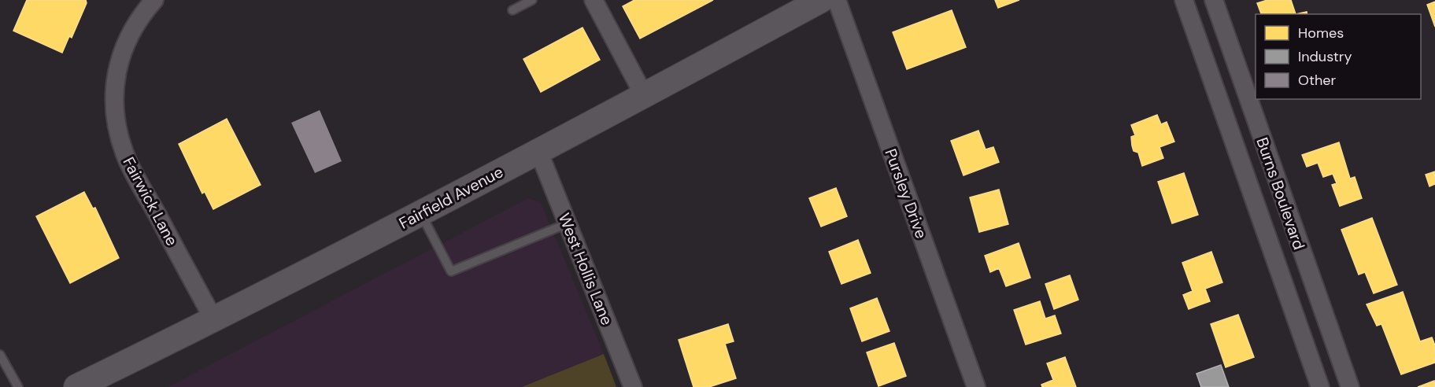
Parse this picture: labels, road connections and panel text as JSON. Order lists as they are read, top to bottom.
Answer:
{
  "streets": {
    "main road": ["Fairfield Avenue"],
    "street": [
      "Pursley Drive",
      "Burns Boulevard",
      "Fairwick Lane",
      "West Hollis Lane"
    ]
  },
  "crossings": [
    ["Fairfield Avenue", "Fairwick Lane"],
    ["Fairfield Avenue", "West Hollis Lane"]
  ],
  "legend": ["Homes", "Industry", "Other"]
}
